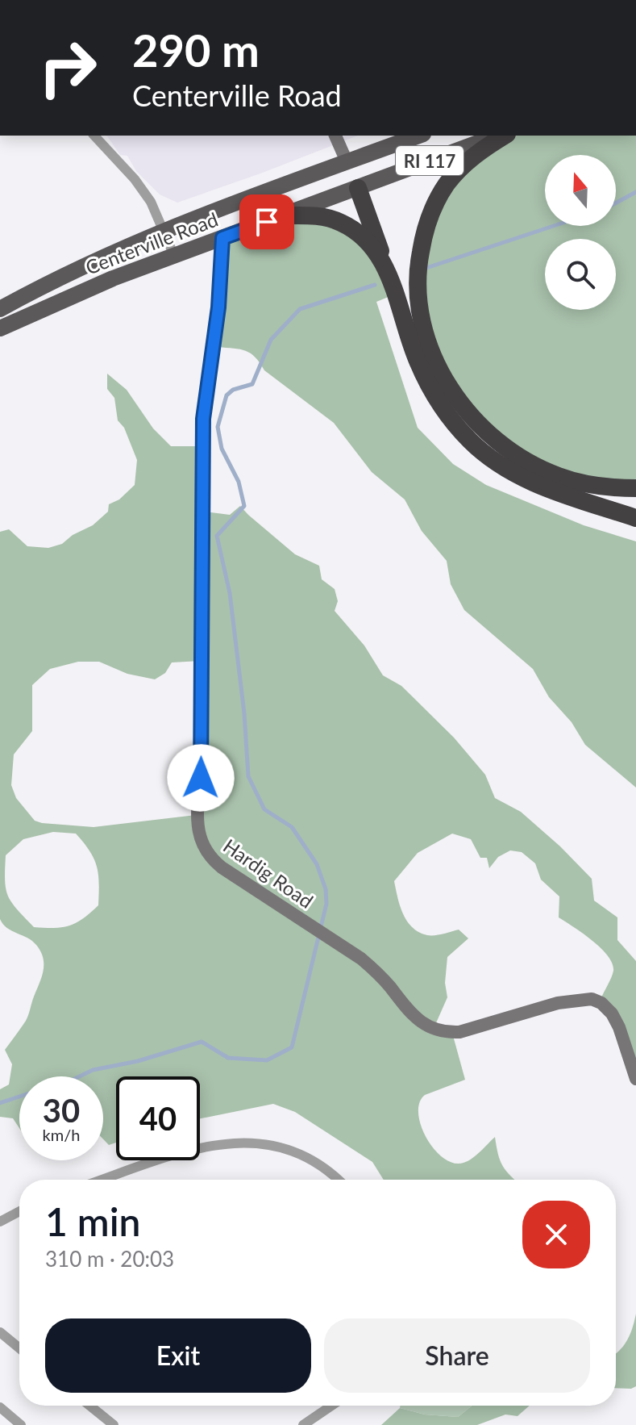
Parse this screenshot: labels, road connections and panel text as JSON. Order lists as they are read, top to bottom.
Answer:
{
  "streets": {
    "main road": ["RI 117", "Centerville Road"],
    "street": ["Hardig Road"]
  },
  "crossings": [
    ["Centerville Road", "Hardig Road"]
  ],
  "north": "top",
  "page": {
    "turn": ["290 m", "Centerville Road"],
    "speed": "30 km/h",
    "limit": "40",
    "heading": ["1 min", "310 m · 20:03"],
    "buttons": ["Exit", "Share"]
  }
}
